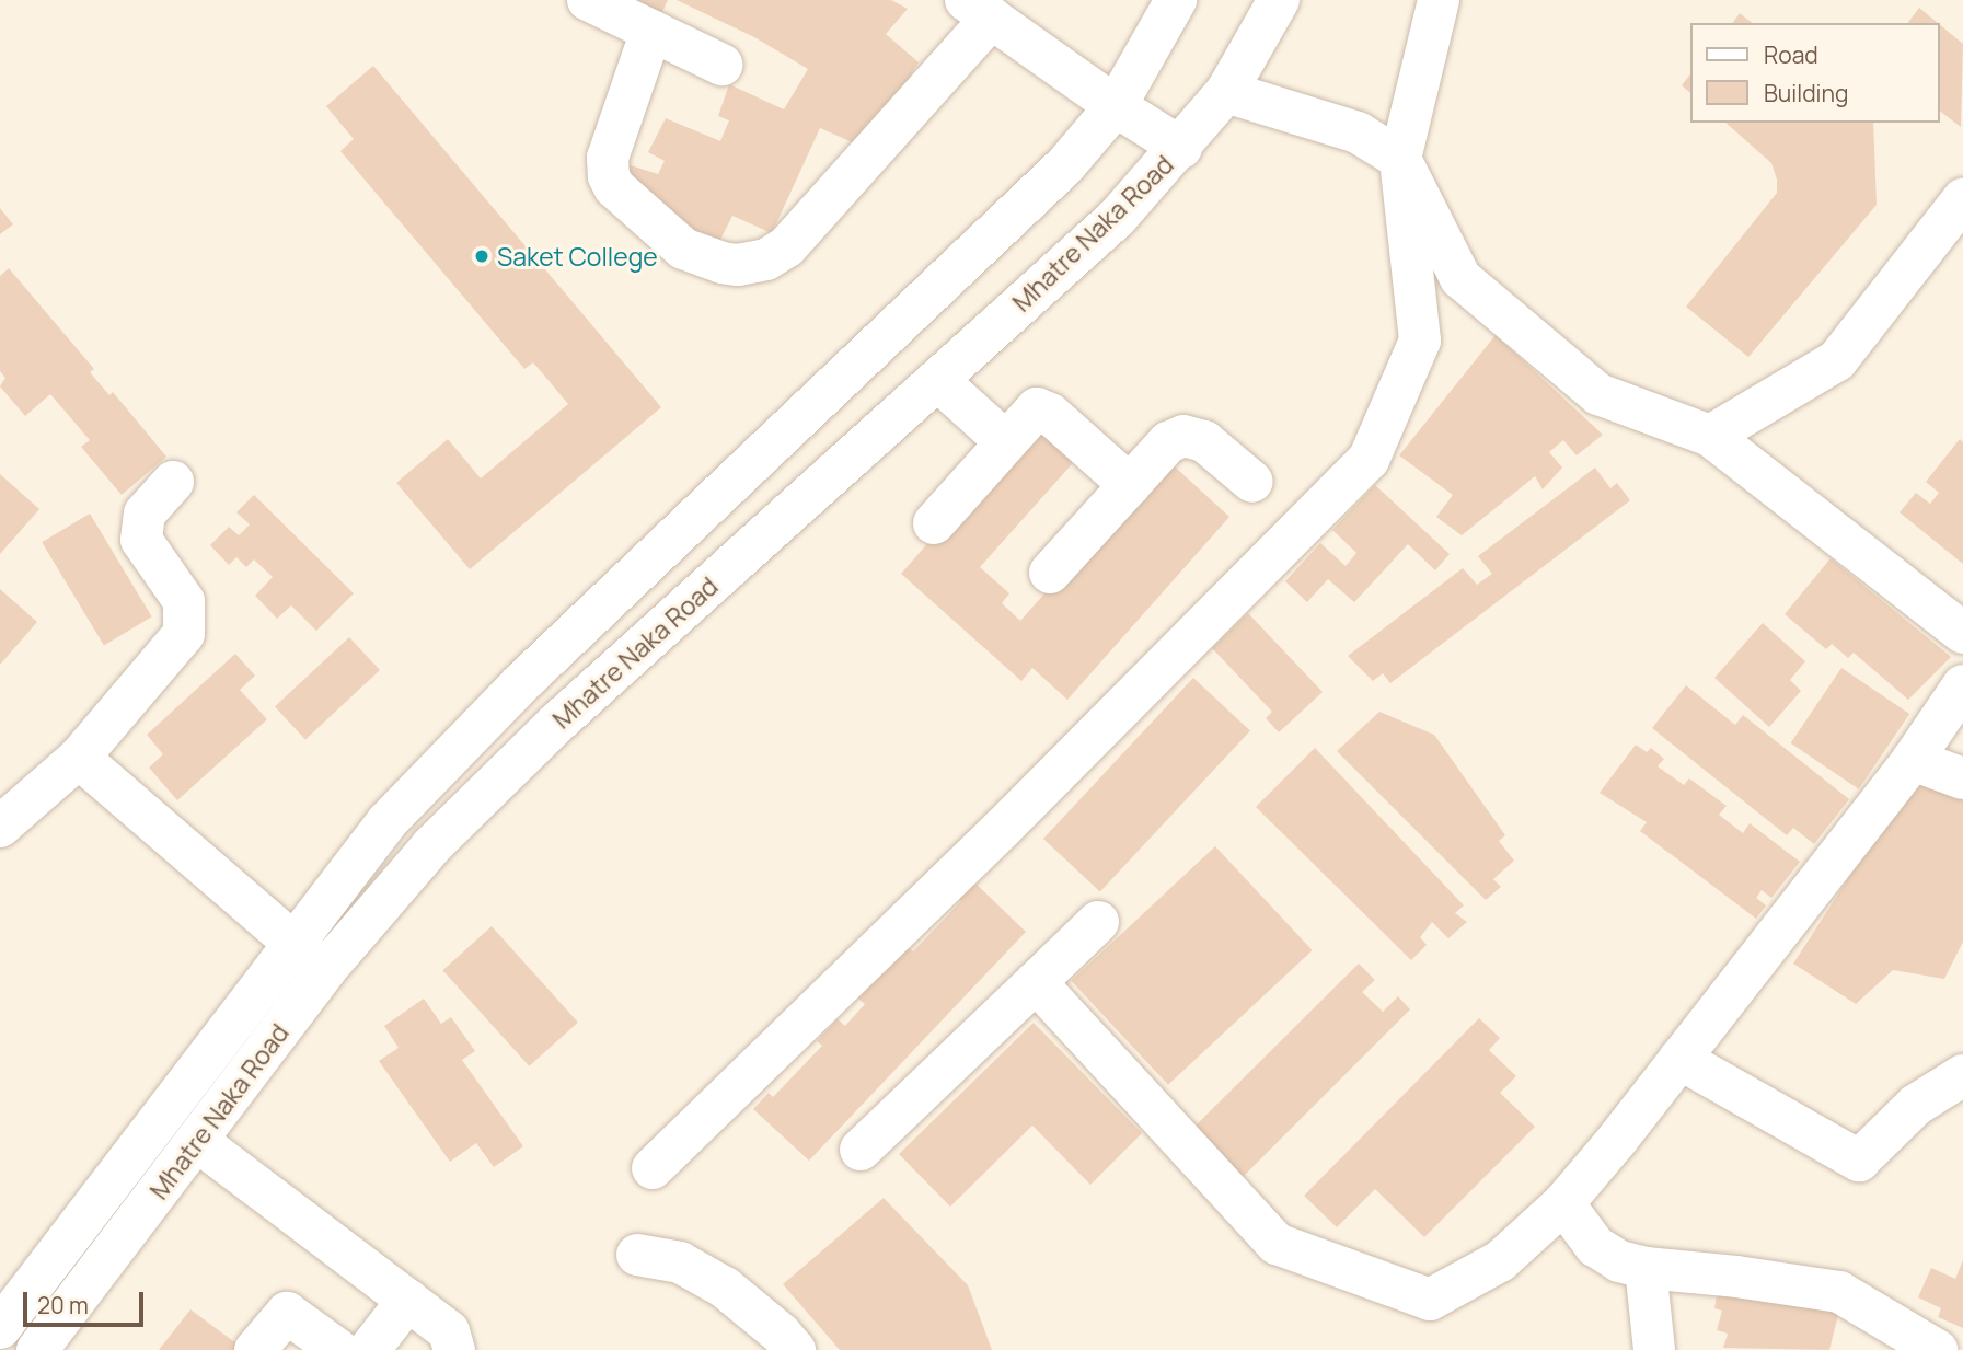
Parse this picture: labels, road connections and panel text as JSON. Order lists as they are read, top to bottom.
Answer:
{
  "streets": {
    "street": ["Mhatre Naka Road"]
  },
  "places": ["Saket College"],
  "legend": ["Road", "Building"],
  "scale_bar": "20 m"
}
